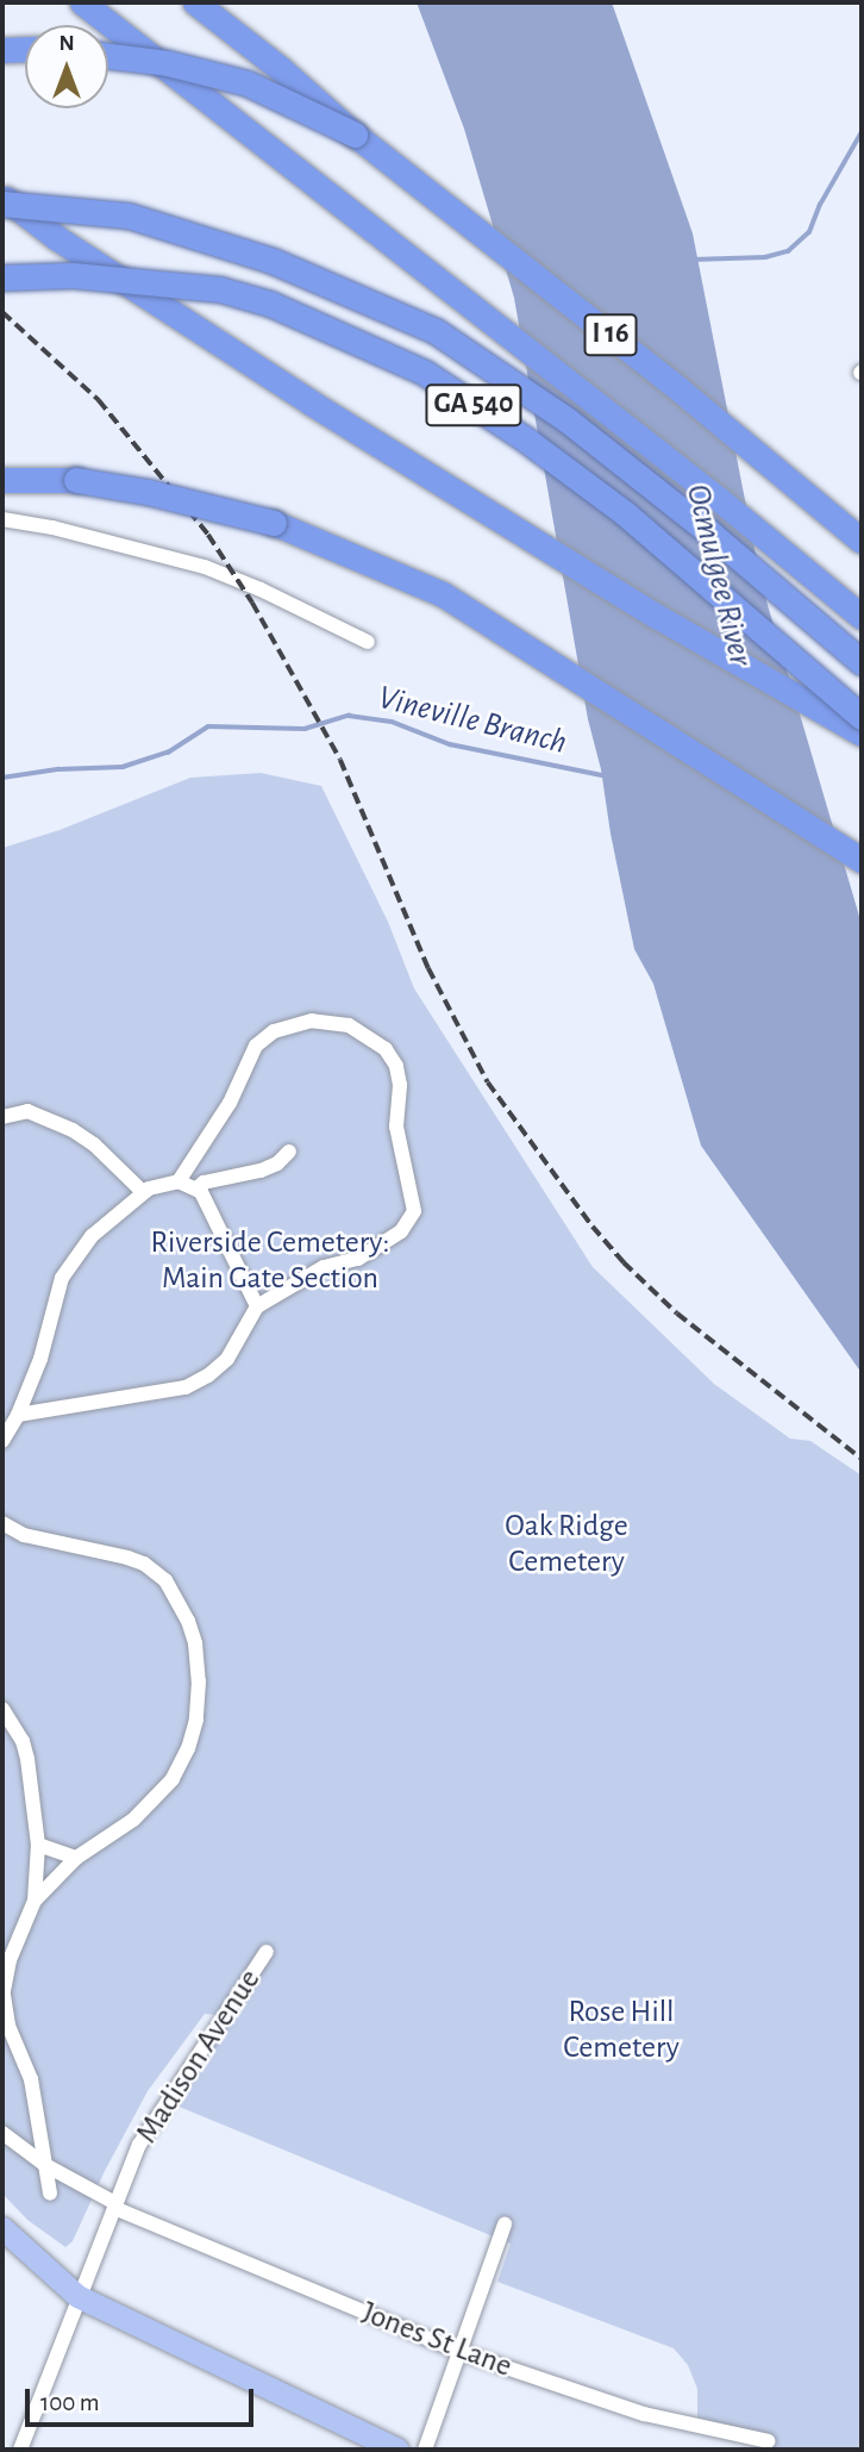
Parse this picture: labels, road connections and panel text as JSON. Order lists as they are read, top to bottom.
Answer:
{
  "streets": {
    "highway": ["I 16", "GA 540"],
    "street": ["Madison Avenue", "Jones St Lane"]
  },
  "crossings": [
    ["Madison Avenue", "Jones St Lane"]
  ],
  "water": ["Ocmulgee River", "Vineville Branch"],
  "parks": ["Riverside Cemetery: Main Gate Section", "Oak Ridge Cemetery", "Rose Hill Cemetery"],
  "scale_bar": "100 m",
  "north": "top"
}
